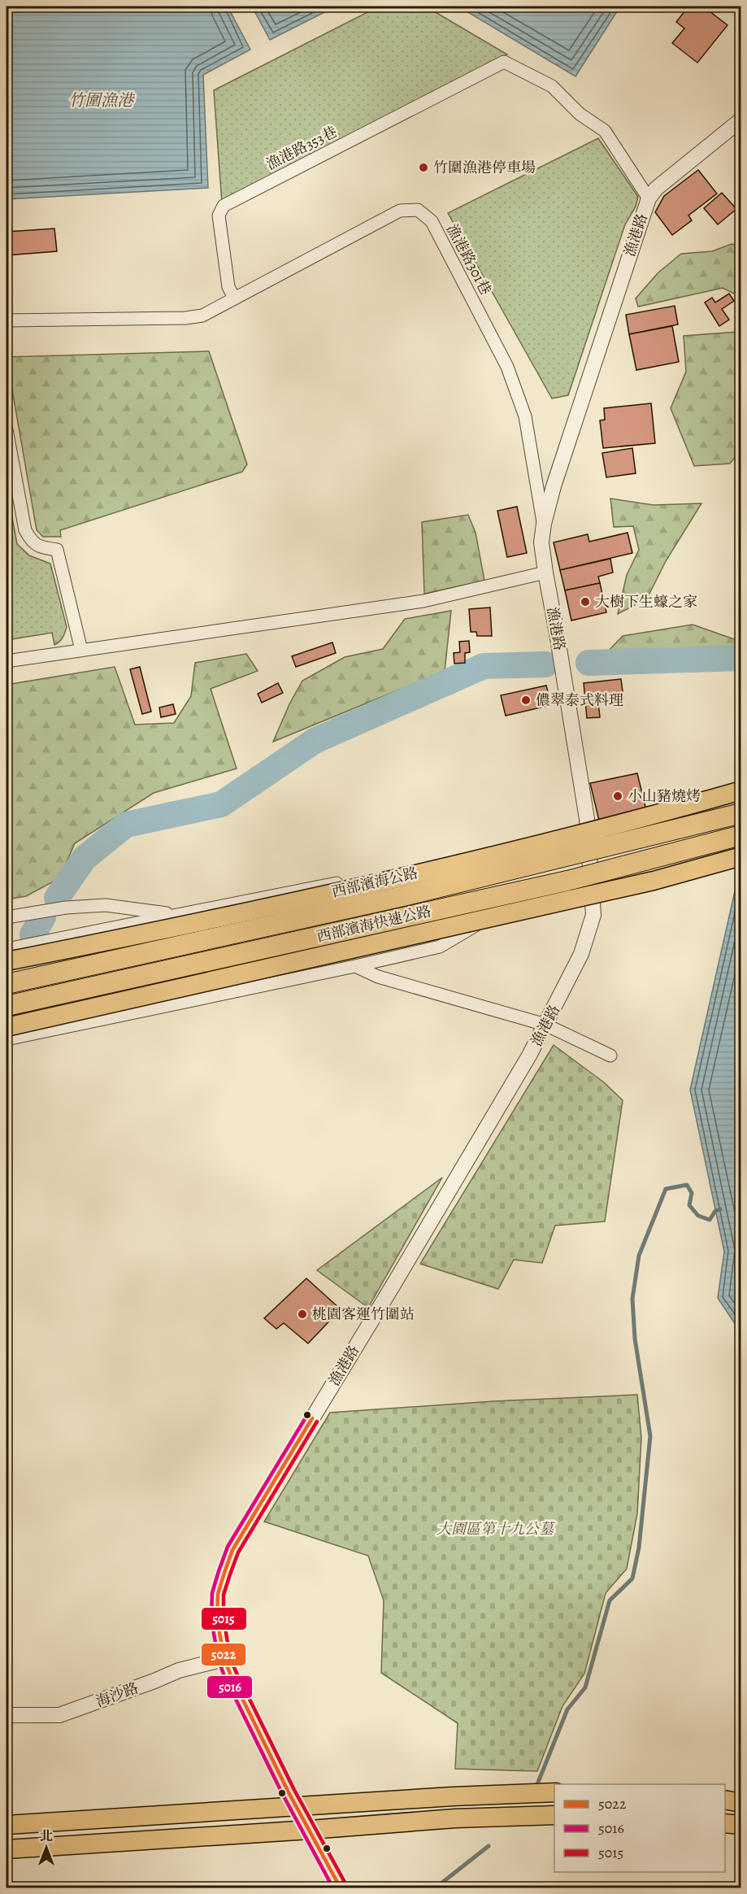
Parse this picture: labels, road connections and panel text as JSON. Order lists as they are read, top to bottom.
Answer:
{
  "streets": {
    "highway": ["西部濱海快速公路"],
    "main road": ["西部濱海公路"],
    "street": [
      "漁港路353巷",
      "漁港路",
      "漁港路301巷",
      "海沙路"
    ]
  },
  "crossings": [
    ["漁港路353巷", "漁港路"],
    ["漁港路353巷", "漁港路301巷"],
    ["漁港路", "漁港路301巷"],
    ["漁港路", "海沙路"]
  ],
  "water": ["竹圍漁港"],
  "parks": ["大園區第十九公墓"],
  "places": [
    "竹圍漁港停車場",
    "大樹下生蠔之家",
    "儂翠泰式料理",
    "小山豬燒烤",
    "桃園客運竹圍站"
  ],
  "lines": ["transit line 5016", "transit line 5022", "transit line 5015"],
  "legend": ["5022", "5016", "5015"],
  "north": "top"
}
